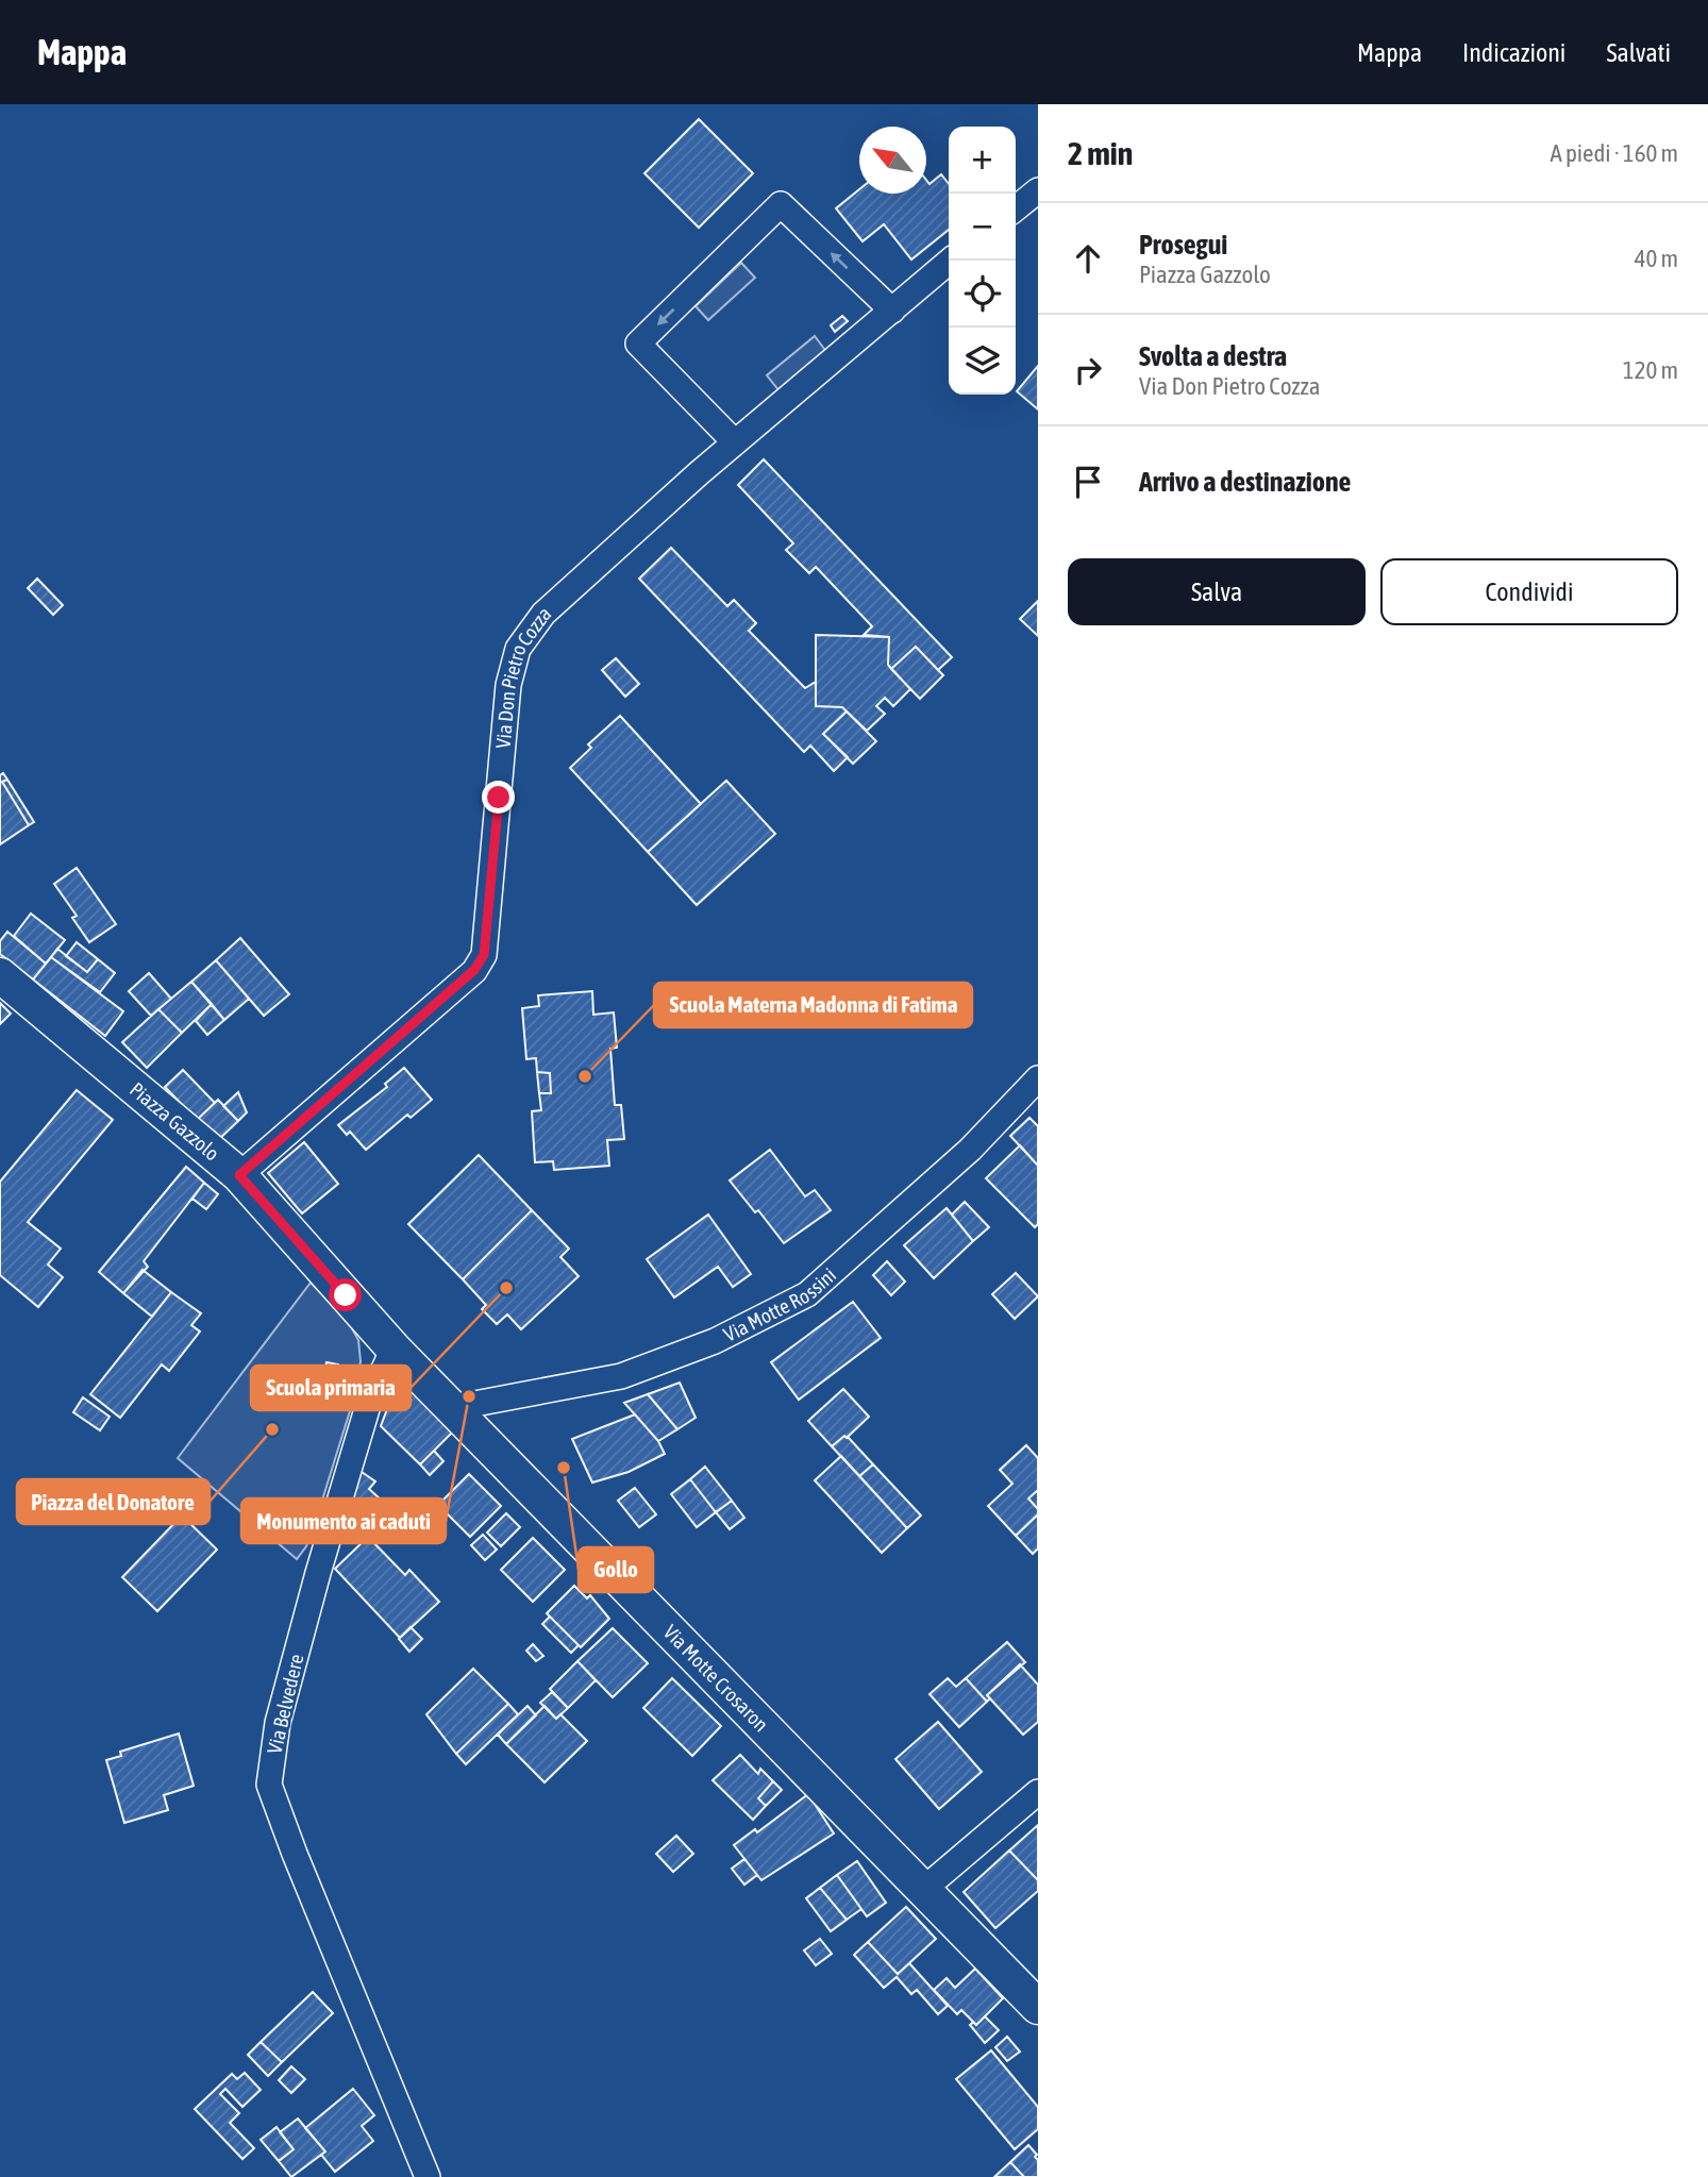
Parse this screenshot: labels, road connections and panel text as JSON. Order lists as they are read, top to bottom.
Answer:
{
  "streets": {
    "street": [
      "Via Don Pietro Cozza",
      "Piazza Gazzolo",
      "Via Motte Rossini",
      "Via Motte Crosaron",
      "Via Belvedere"
    ]
  },
  "crossings": [
    ["Via Don Pietro Cozza", "Piazza Gazzolo"],
    ["Piazza Gazzolo", "Via Motte Crosaron"],
    ["Piazza Gazzolo", "Via Belvedere"],
    ["Via Motte Rossini", "Via Motte Crosaron"],
    ["Via Motte Crosaron", "Via Belvedere"]
  ],
  "places": [
    "Scuola Materna Madonna di Fatima",
    "Scuola primaria",
    "Monumento ai caduti",
    "Piazza del Donatore",
    "Gollo"
  ],
  "north": "top left",
  "page": {
    "header": "Mappa",
    "nav": ["Mappa", "Indicazioni", "Salvati"],
    "heading": ["2 min", "A piedi · 160 m"],
    "map_buttons": ["+", "−"],
    "list": [
      ["Prosegui", "Piazza Gazzolo", "40 m"],
      ["Svolta a destra", "Via Don Pietro Cozza", "120 m"],
      "Arrivo a destinazione"
    ],
    "buttons": ["Salva", "Condividi"]
  }
}
